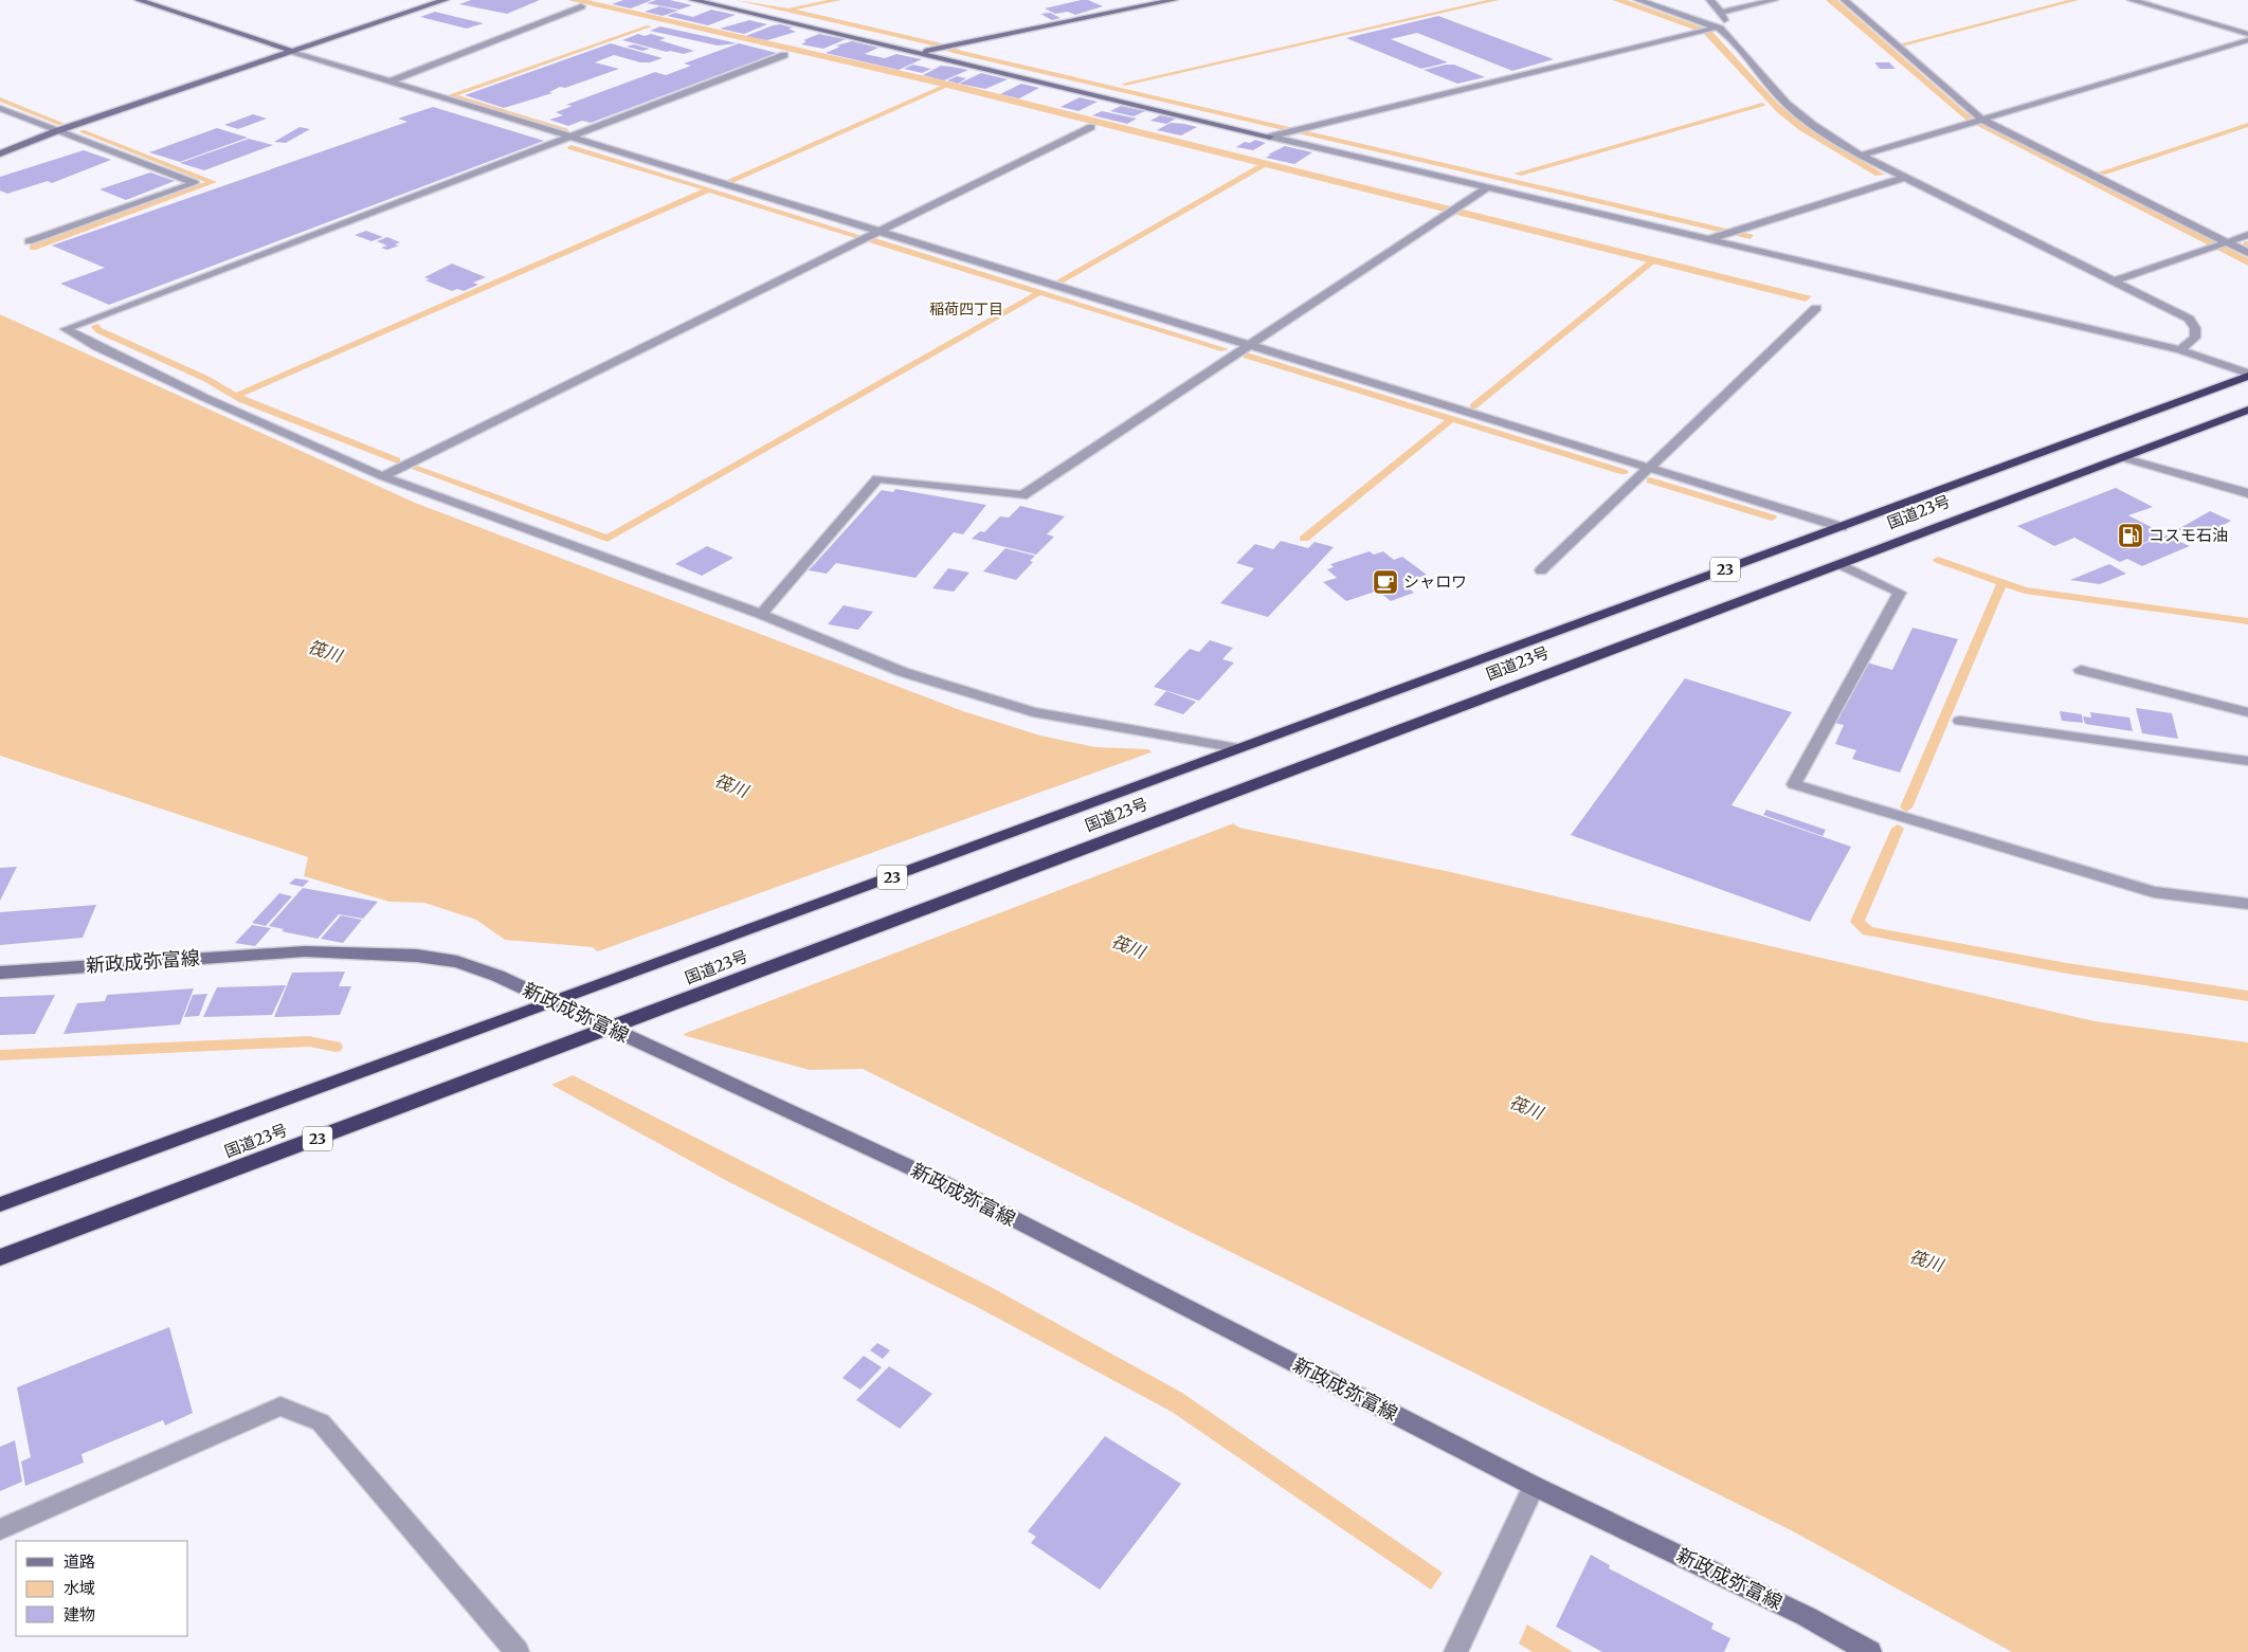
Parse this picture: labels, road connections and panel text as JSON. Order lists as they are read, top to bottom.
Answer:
{
  "streets": {
    "highway": ["国道23号", "23"],
    "street": ["新政成弥富線"]
  },
  "crossings": [
    ["国道23号", "新政成弥富線"]
  ],
  "districts": ["稲荷四丁目"],
  "water": ["筏川"],
  "places": {
    "fuel station": ["コスモ石油"],
    "cafe": ["シャロワ"]
  },
  "legend": ["道路", "水域", "建物"]
}
